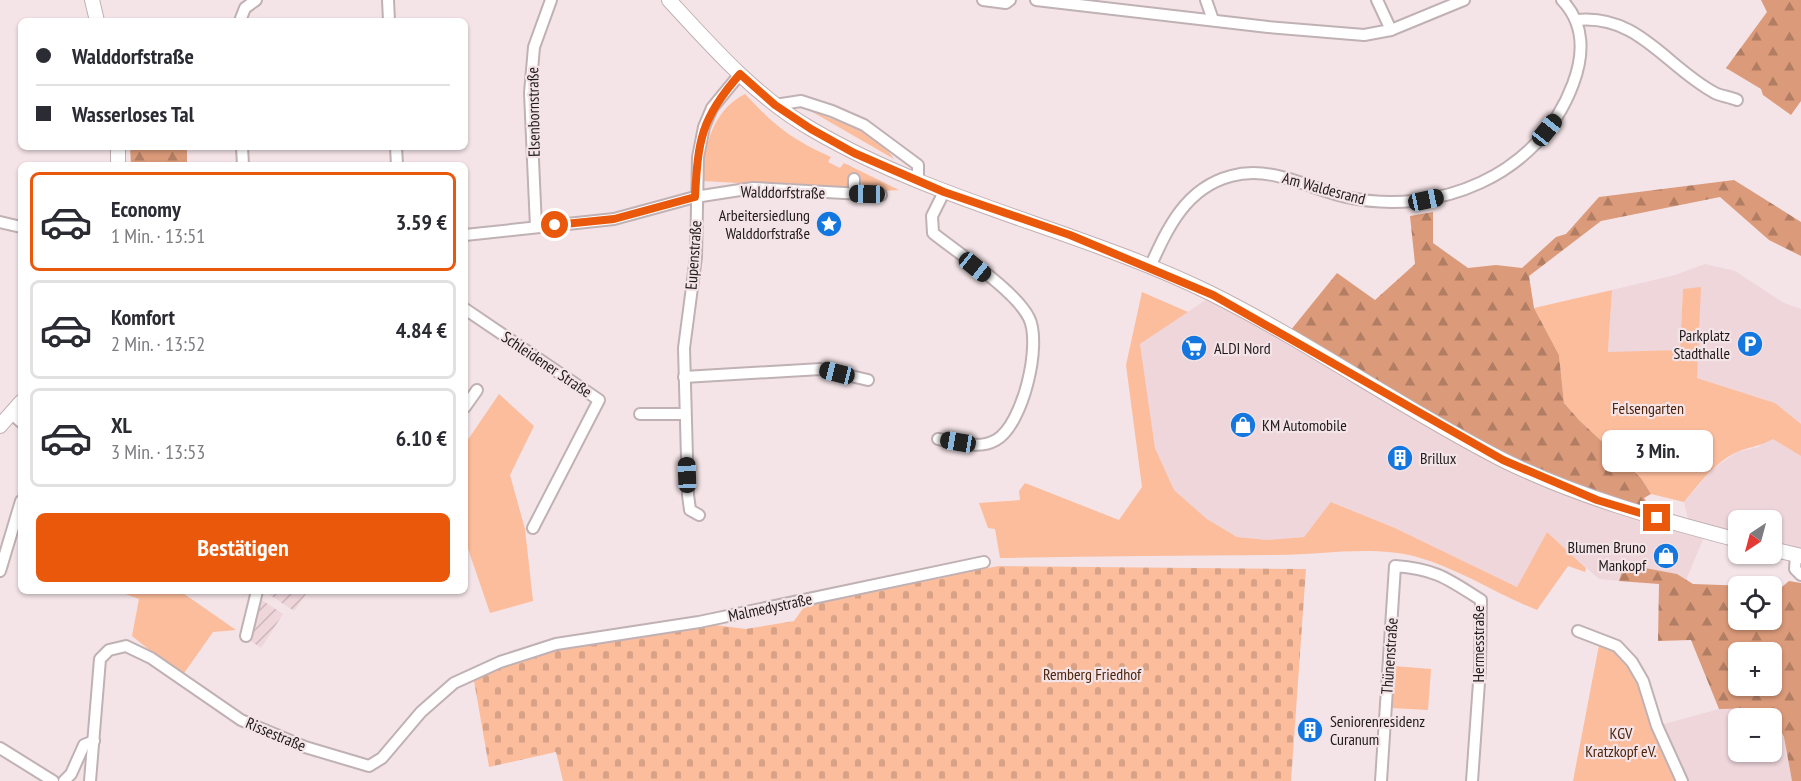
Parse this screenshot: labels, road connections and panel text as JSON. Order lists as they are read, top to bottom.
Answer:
{
  "streets": {
    "street": [
      "Elsenbornstraße",
      "Am Waldesrand",
      "Walddorfstraße",
      "Eupenstraße",
      "Schleidener Straße",
      "Malmedystraße",
      "Hermesstraße",
      "Thünenstraße",
      "Rissestraße"
    ]
  },
  "crossings": [
    ["Elsenbornstraße", "Walddorfstraße"],
    ["Walddorfstraße", "Eupenstraße"],
    ["Malmedystraße", "Rissestraße"],
    ["Hermesstraße", "Thünenstraße"]
  ],
  "parks": ["Felsengarten", "Remberg Friedhof", "KGV Kratzkopf eV."],
  "places": {
    "place": ["Arbeitersiedlung Walddorfstraße"],
    "parking": ["Parkplatz Stadthalle"],
    "supermarket": ["ALDI Nord"],
    "shop": ["KM Automobile", "Blumen Bruno Mankopf"],
    "building": ["Brillux", "Seniorenresidenz Curanum"]
  },
  "north": "bottom left",
  "page": {
    "banner": ["Walddorfstraße", "Wasserloses Tal"],
    "list": [
      {
        "name": "Economy",
        "note": "1 Min. · 13:51",
        "value": "3.59 €"
      },
      {
        "name": "Komfort",
        "note": "2 Min. · 13:52",
        "value": "4.84 €"
      },
      {
        "name": "XL",
        "note": "3 Min. · 13:53",
        "value": "6.10 €"
      }
    ],
    "bubble": "3 Min.",
    "buttons": "Bestätigen",
    "map_buttons": ["+", "−"]
  }
}
